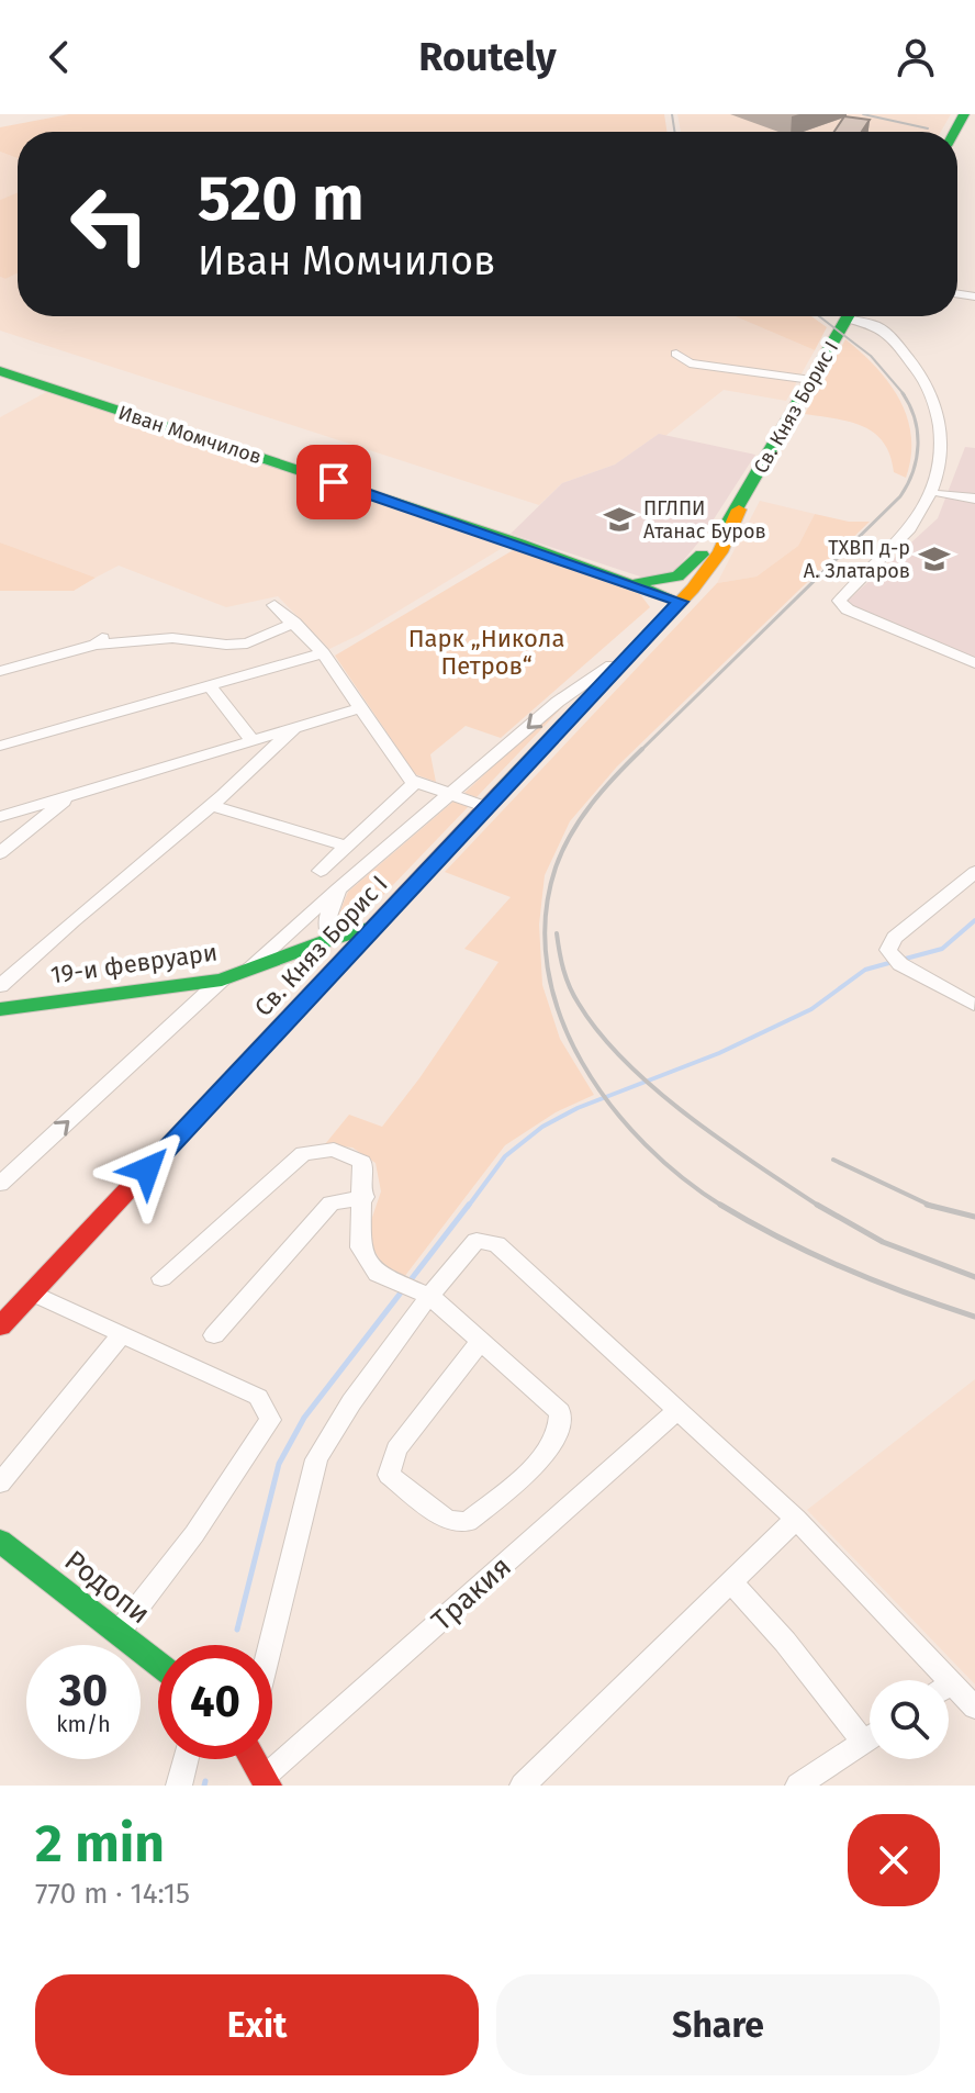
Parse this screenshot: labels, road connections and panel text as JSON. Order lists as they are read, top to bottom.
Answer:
{
  "streets": {
    "street": [
      "Св. Княз Борис I",
      "Иван Момчилов",
      "19-и февруари",
      "Родопи",
      "Тракия"
    ]
  },
  "crossings": [
    ["Св. Княз Борис I", "Иван Момчилов"],
    ["Св. Княз Борис I", "19-и февруари"]
  ],
  "parks": ["Парк „Никола Петров“"],
  "places": {
    "school or university": ["ПГЛПИ Атанас Буров", "ТХВП д-р А. Златаров"]
  },
  "page": {
    "header": "Routely",
    "turn": ["520 m", "Иван Момчилов"],
    "speed": "30 km/h",
    "limit": "40",
    "heading": ["2 min", "770 m · 14:15"],
    "buttons": ["Exit", "Share"]
  }
}
